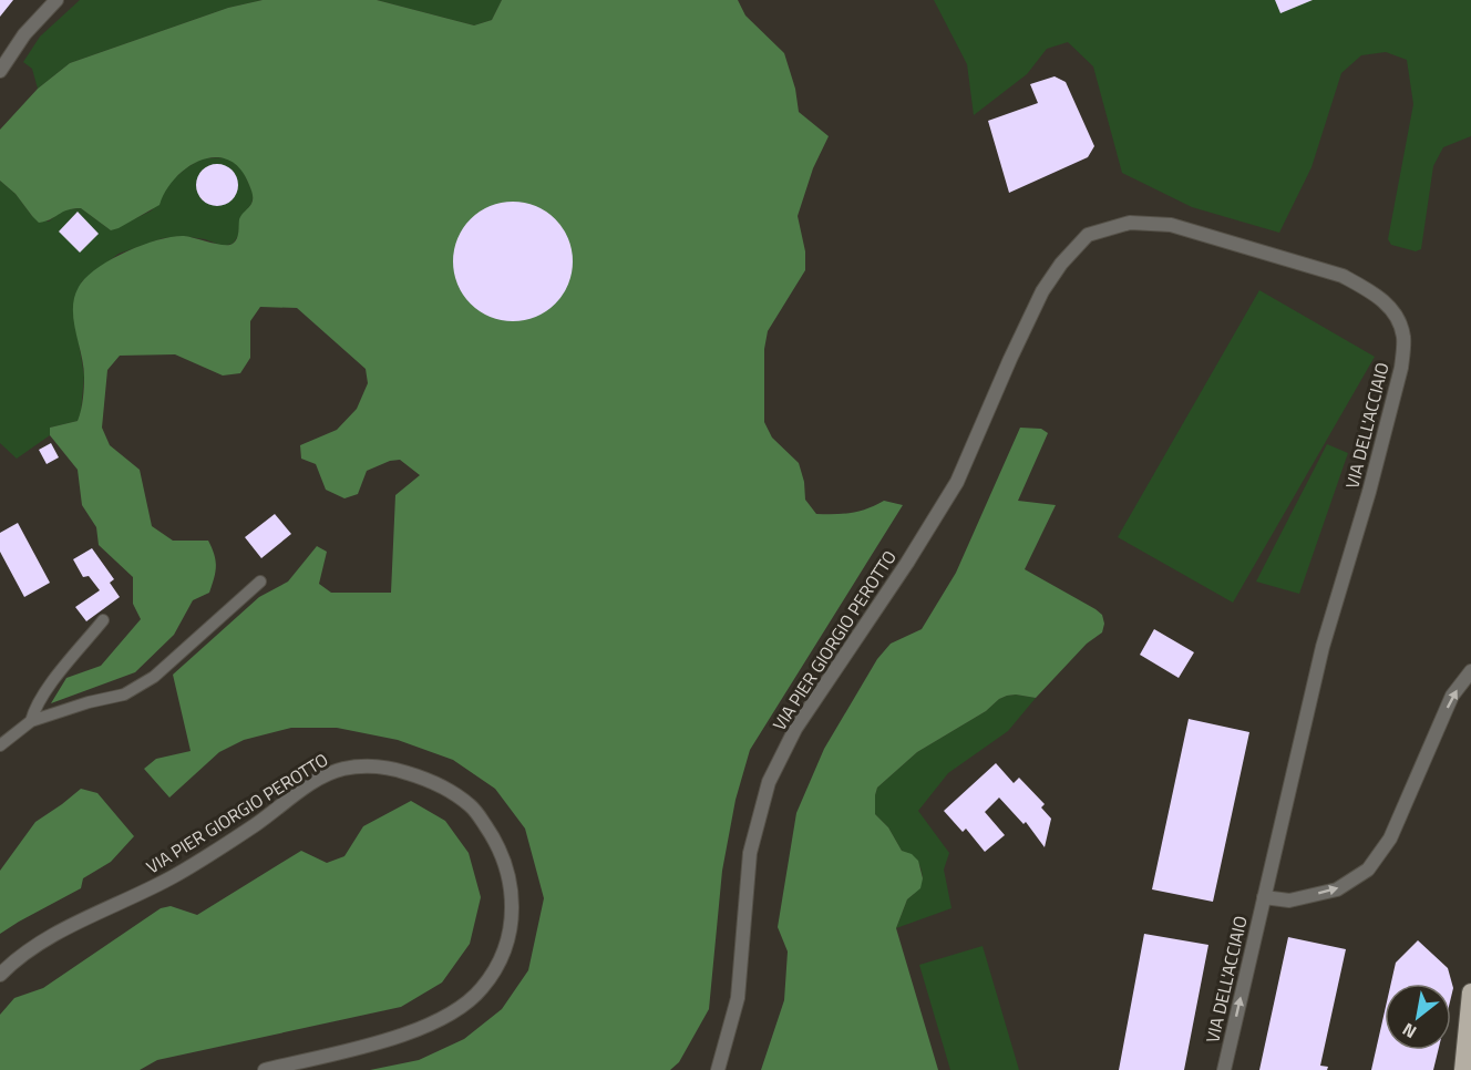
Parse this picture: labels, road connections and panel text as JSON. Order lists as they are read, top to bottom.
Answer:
{
  "streets": {
    "street": ["VIA DELL'ACCIAIO", "VIA PIER GIORGIO PEROTTO"]
  },
  "crossings": [
    ["VIA DELL'ACCIAIO", "VIA PIER GIORGIO PEROTTO"]
  ],
  "north": "bottom left"
}
